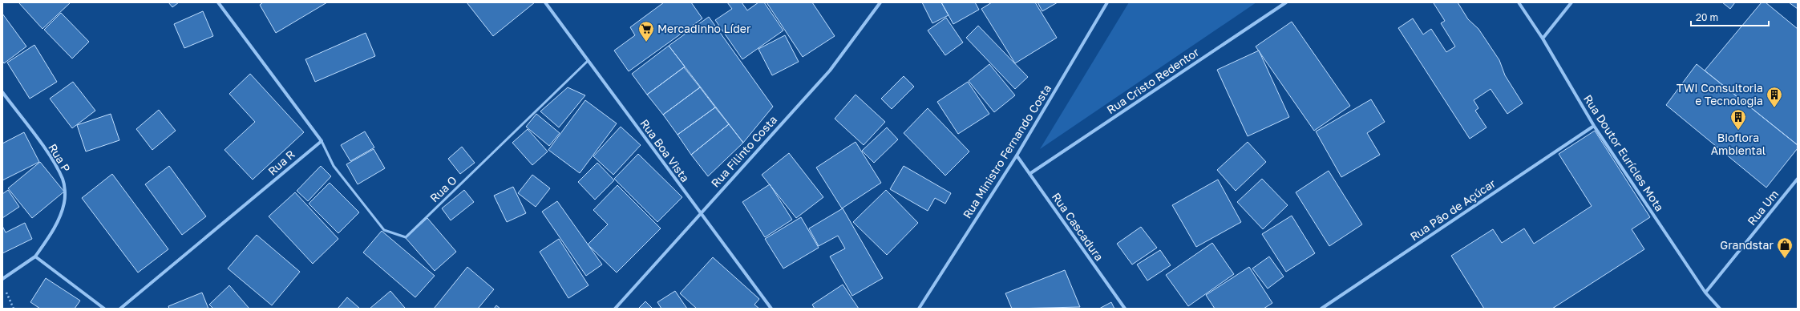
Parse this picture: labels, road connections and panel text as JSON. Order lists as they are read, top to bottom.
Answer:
{
  "streets": {
    "street": [
      "Rua Cristo Redentor",
      "Rua Boa Vista",
      "Rua Filinto Costa",
      "Rua Ministro Fernando Costa",
      "Rua Doutor Eurícles Mota",
      "Rua P",
      "Rua R",
      "Rua Um",
      "Rua Pão de Açúcar",
      "Rua Cascadura"
    ],
    "lane": ["Rua O"]
  },
  "crossings": [
    ["Rua Cristo Redentor", "Rua Cascadura"],
    ["Rua Boa Vista", "Rua Filinto Costa"],
    ["Rua Boa Vista", "Rua O"],
    ["Rua Ministro Fernando Costa", "Rua Cascadura"],
    ["Rua Doutor Eurícles Mota", "Rua Um"],
    ["Rua Doutor Eurícles Mota", "Rua Pão de Açúcar"],
    ["Rua R", "Rua O"]
  ],
  "places": {
    "supermarket": ["Mercadinho Líder"],
    "building": ["TWI Consultoria e Tecnologia", "Bioflora Ambiental"],
    "shop": ["Grandstar"]
  },
  "scale_bar": "20 m"
}
